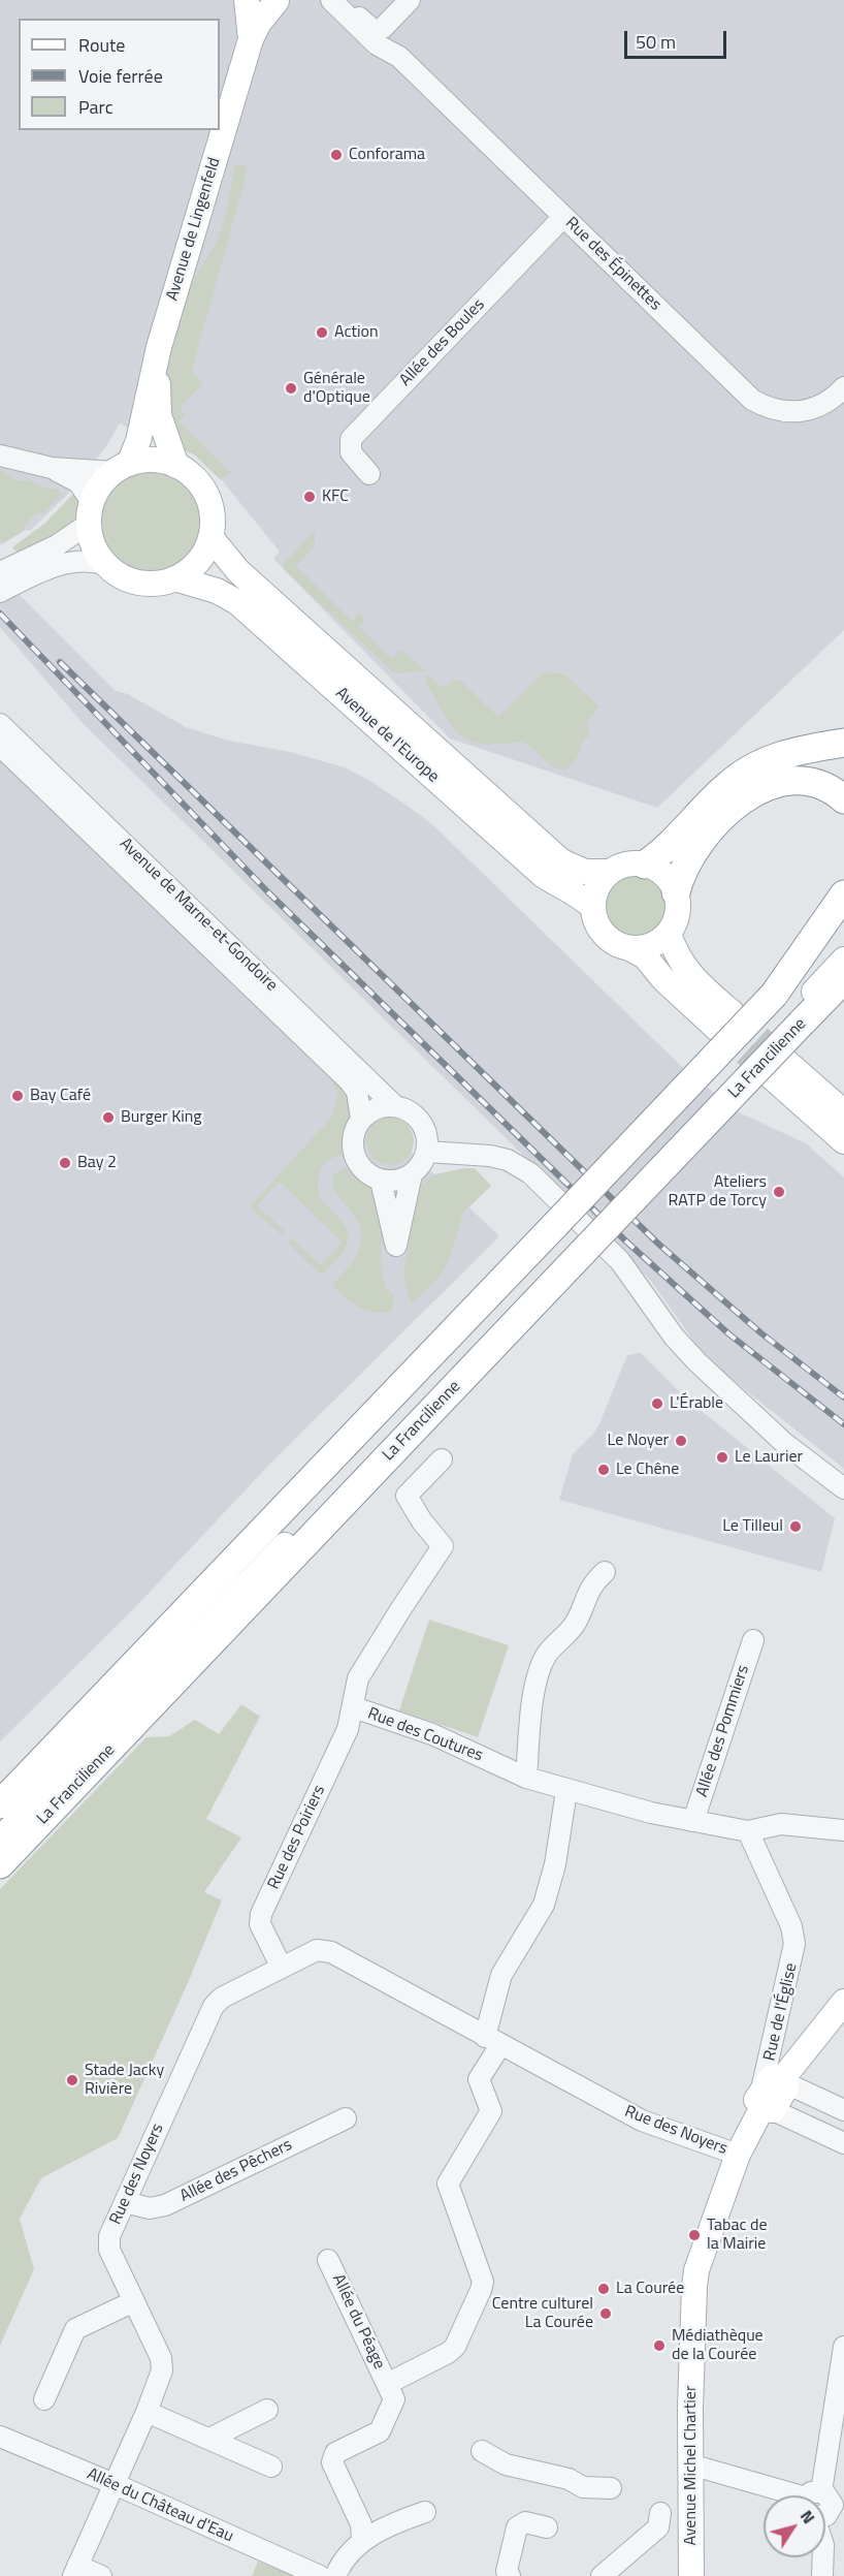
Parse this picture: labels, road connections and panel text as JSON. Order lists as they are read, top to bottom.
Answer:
{
  "streets": {
    "highway": ["La Francilienne"],
    "main road": ["Avenue de Lingenfeld", "Avenue de l'Europe", "Avenue Michel Chartier"],
    "street": [
      "Rue des Épinettes",
      "Allée des Boules",
      "Avenue de Marne-et-Gondoire",
      "Allée des Pommiers",
      "Rue des Coutures",
      "Rue des Poiriers",
      "Rue de l'Église",
      "Rue des Noyers",
      "Allée des Pêchers",
      "Allée du Péage",
      "Allée du Château d'Eau"
    ]
  },
  "crossings": [
    ["Avenue de Lingenfeld", "Avenue de l'Europe"],
    ["Rue des Épinettes", "Allée des Boules"],
    ["Allée des Pommiers", "Rue des Coutures"],
    ["Rue des Coutures", "Rue des Poiriers"],
    ["Rue des Coutures", "Rue de l'Église"],
    ["Rue des Poiriers", "Rue des Noyers"],
    ["Rue de l'Église", "Avenue Michel Chartier"],
    ["Rue des Noyers", "Allée des Pêchers"],
    ["Rue des Noyers", "Avenue Michel Chartier"],
    ["Rue des Noyers", "Allée du Château d'Eau"]
  ],
  "places": [
    "Conforama",
    "Action",
    "Générale d'Optique",
    "KFC",
    "Bay Café",
    "Burger King",
    "Bay 2",
    "Ateliers RATP de Torcy",
    "L'Érable",
    "Le Noyer",
    "Le Laurier",
    "Le Chêne",
    "Le Tilleul",
    "Stade Jacky Rivière",
    "Tabac de la Mairie",
    "La Courée",
    "Centre culturel La Courée",
    "Médiathèque de la Courée"
  ],
  "legend": ["Route", "Voie ferrée", "Parc"],
  "scale_bar": "50 m",
  "north": "top right"
}
